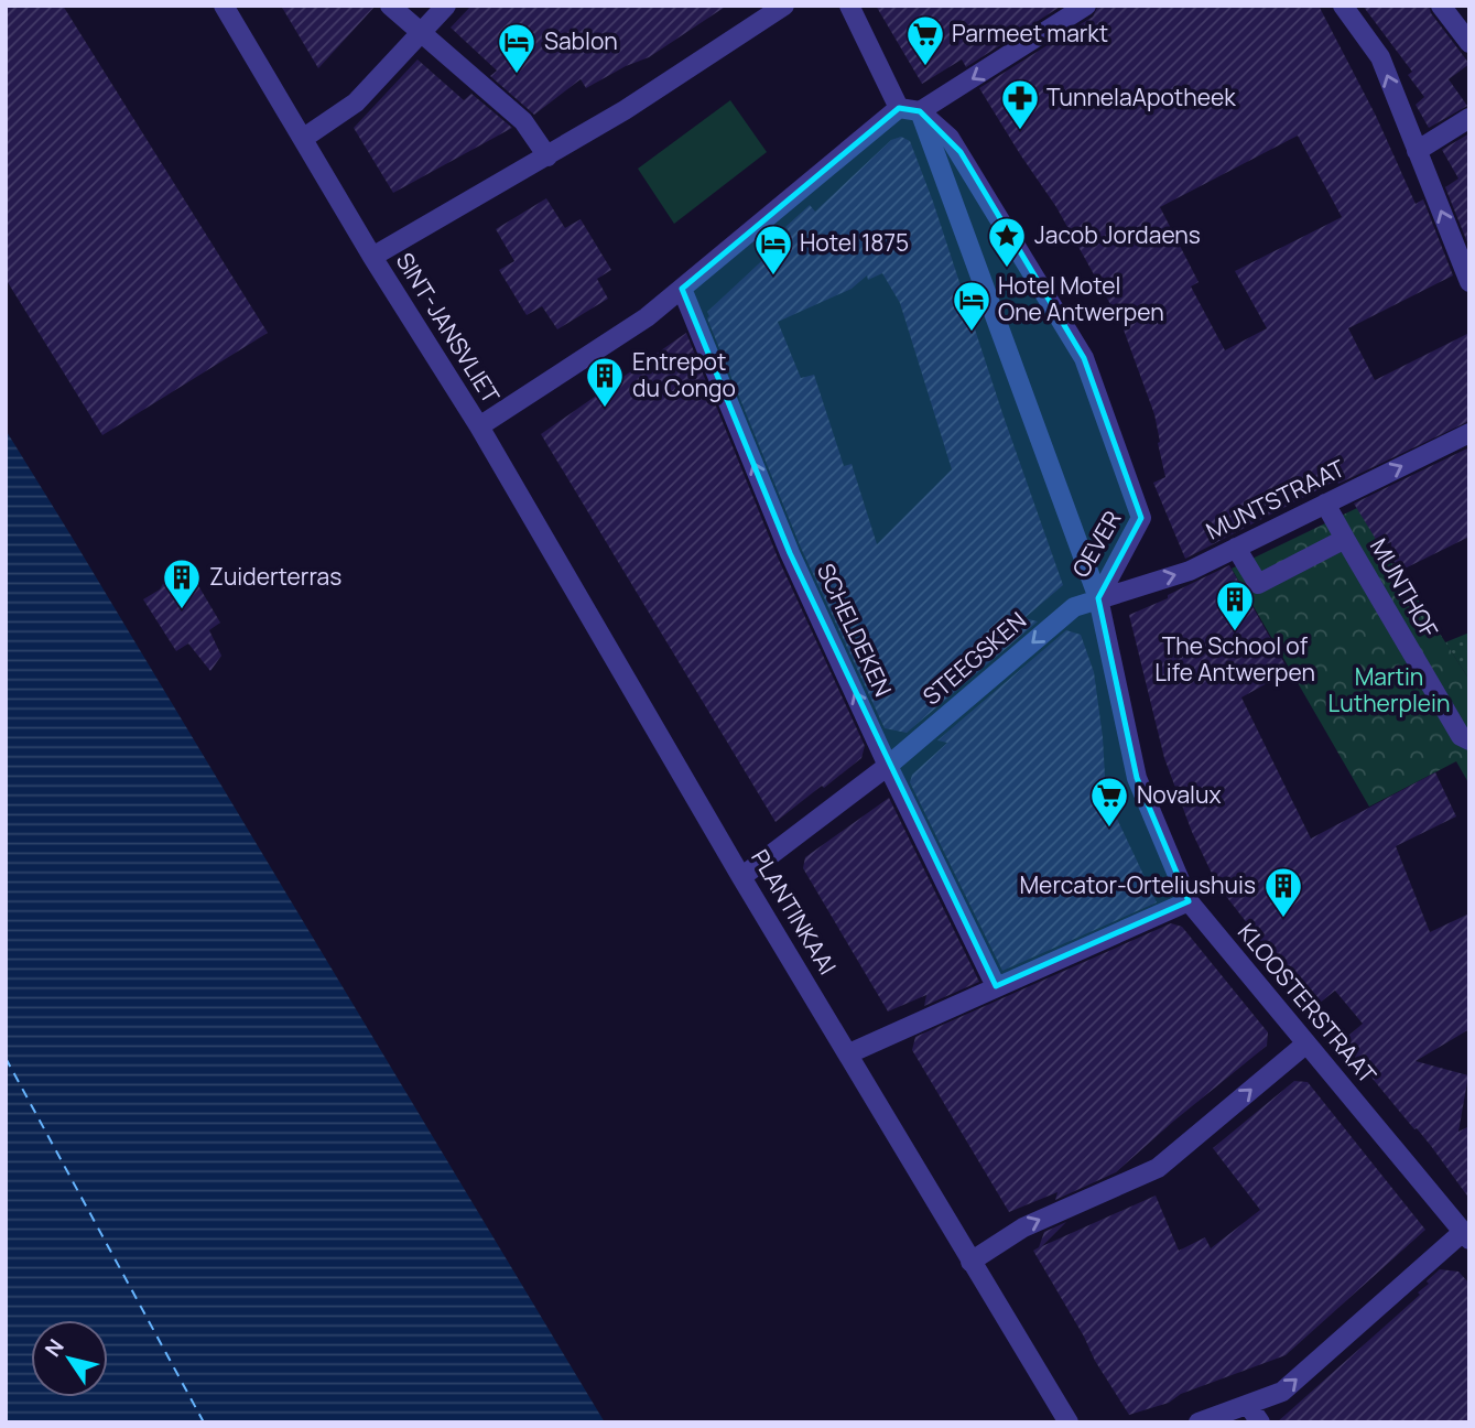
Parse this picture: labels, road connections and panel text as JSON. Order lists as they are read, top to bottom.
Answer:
{
  "streets": {
    "street": [
      "SINT-JANSVLIET",
      "MUNTSTRAAT",
      "OEVER",
      "MUNTHOF",
      "SCHELDEKEN",
      "STEEGSKEN",
      "PLANTINKAAI",
      "KLOOSTERSTRAAT"
    ]
  },
  "crossings": [
    ["SINT-JANSVLIET", "SCHELDEKEN"],
    ["SINT-JANSVLIET", "PLANTINKAAI"],
    ["MUNTSTRAAT", "OEVER"],
    ["MUNTSTRAAT", "MUNTHOF"],
    ["MUNTSTRAAT", "STEEGSKEN"],
    ["MUNTSTRAAT", "KLOOSTERSTRAAT"],
    ["OEVER", "STEEGSKEN"],
    ["OEVER", "KLOOSTERSTRAAT"],
    ["SCHELDEKEN", "STEEGSKEN"],
    ["STEEGSKEN", "PLANTINKAAI"],
    ["STEEGSKEN", "KLOOSTERSTRAAT"]
  ],
  "one_way": ["MUNTSTRAAT", "SCHELDEKEN", "STEEGSKEN"],
  "parks": ["Martin Lutherplein"],
  "places": {
    "supermarket": ["Parmeet markt", "Novalux"],
    "hotel": ["Sablon", "Hotel 1875", "Hotel Motel One Antwerpen"],
    "pharmacy": ["TunnelaApotheek"],
    "place": ["Jacob Jordaens"],
    "building": [
      "Entrepot du Congo",
      "Zuiderterras",
      "The School of Life Antwerpen",
      "Mercator-Orteliushuis"
    ]
  },
  "north": "top left"
}
